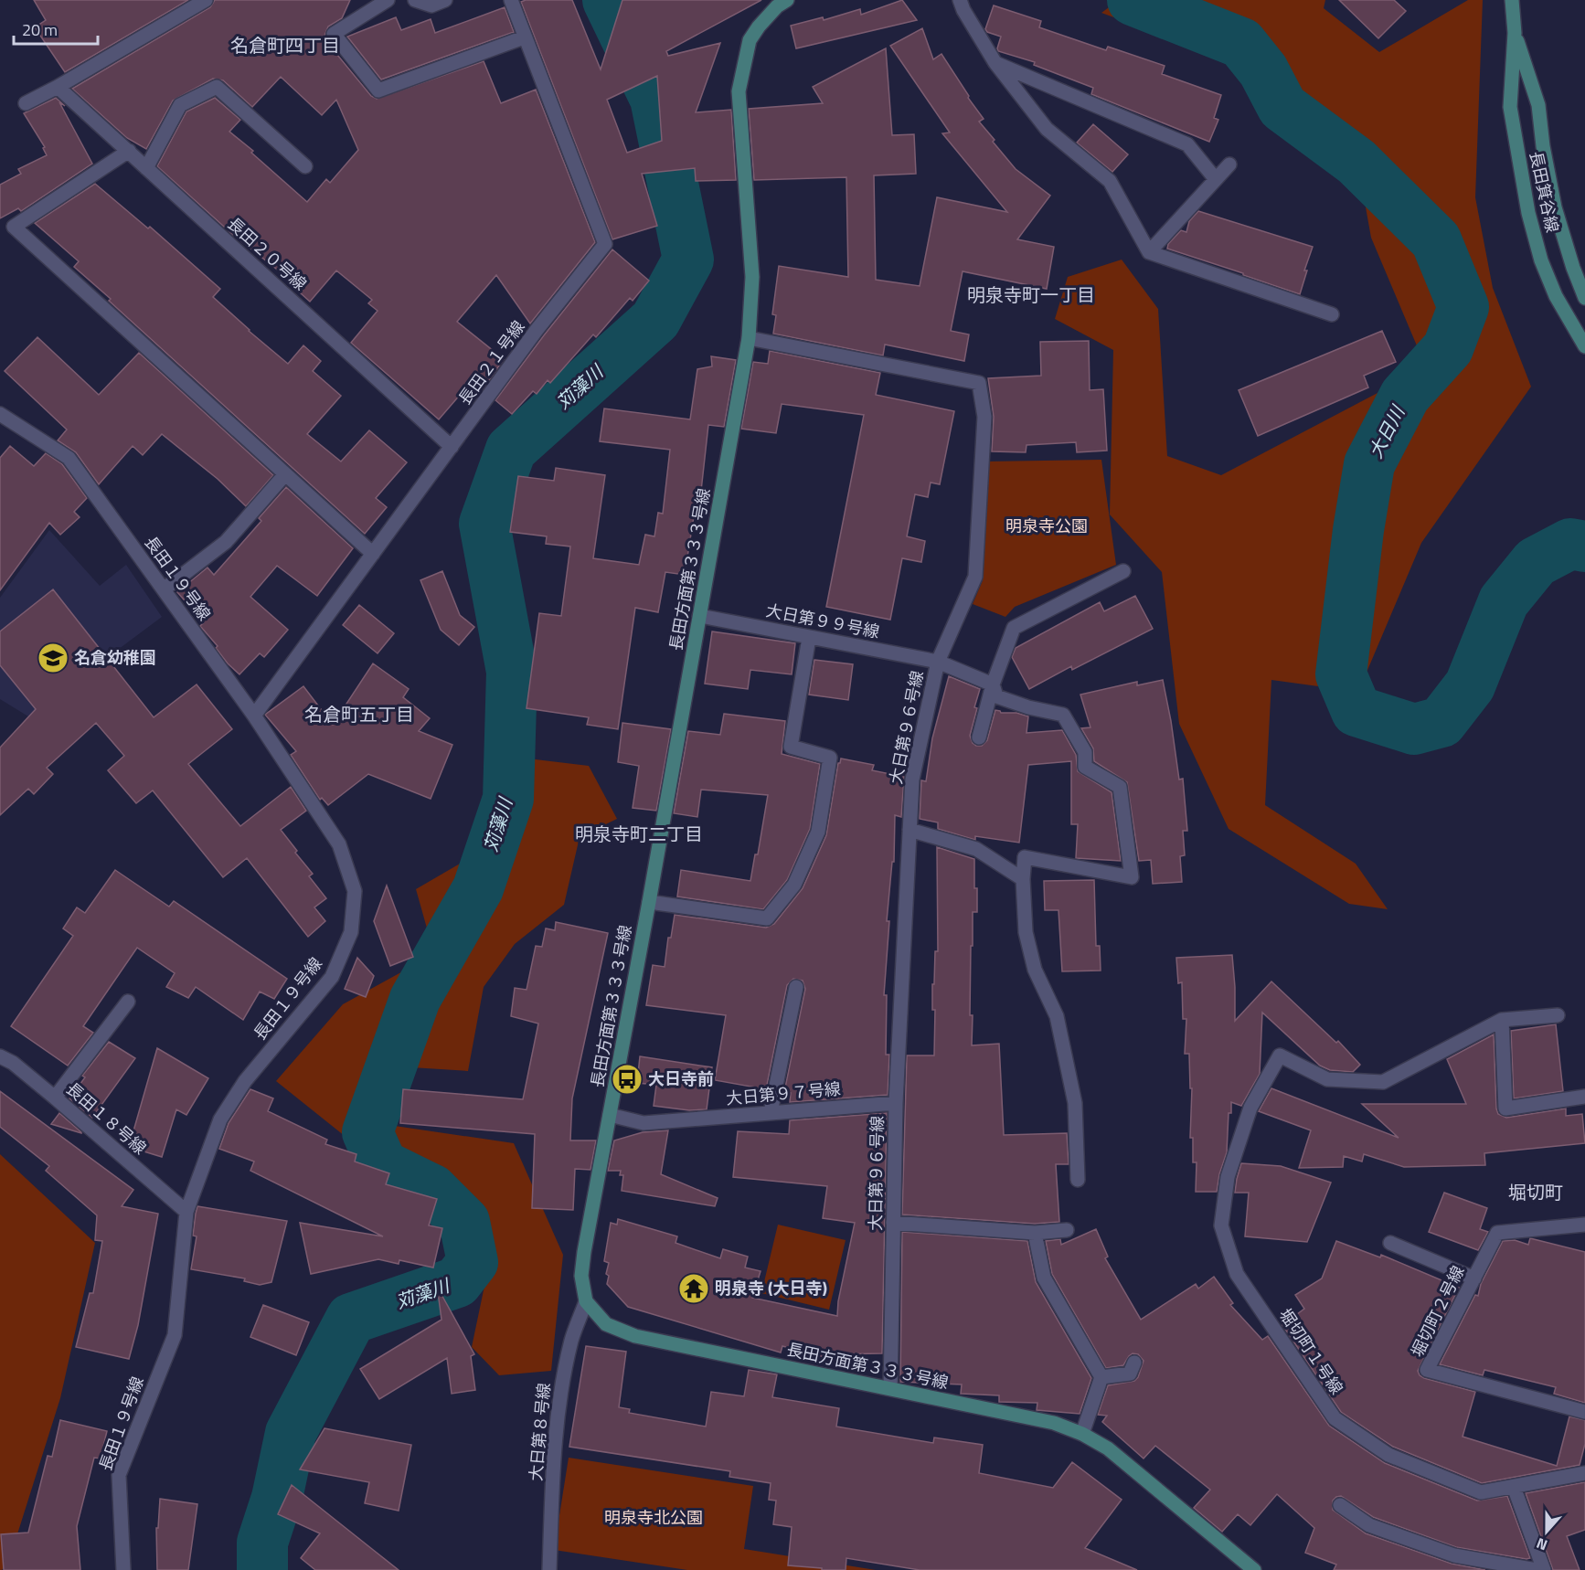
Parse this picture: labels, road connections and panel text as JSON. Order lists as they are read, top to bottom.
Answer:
{
  "streets": {
    "street": [
      "長田箕谷線",
      "長田２０号線",
      "長田２１号線",
      "長田方面第３３３号線",
      "長田１９号線",
      "大日第９９号線",
      "大日第９６号線",
      "大日第９７号線",
      "長田１８号線",
      "堀切町２号線",
      "堀切町１号線",
      "大日第８号線"
    ]
  },
  "crossings": [
    ["長田２０号線", "長田２１号線"],
    ["長田２１号線", "長田１９号線"],
    ["長田方面第３３３号線", "大日第９９号線"],
    ["長田方面第３３３号線", "大日第９６号線"],
    ["長田方面第３３３号線", "大日第９７号線"],
    ["長田方面第３３３号線", "大日第８号線"],
    ["長田１９号線", "長田１８号線"],
    ["大日第９９号線", "大日第９６号線"],
    ["大日第９６号線", "大日第９７号線"]
  ],
  "districts": [
    "名倉町四丁目",
    "明泉寺町一丁目",
    "名倉町五丁目",
    "明泉寺町二丁目",
    "堀切町"
  ],
  "water": ["苅藻川", "大日川"],
  "parks": ["明泉寺公園", "明泉寺北公園"],
  "places": {
    "school or university": ["名倉幼稚園"],
    "bus stop": ["大日寺前"],
    "temple": ["明泉寺 (大日寺)"]
  },
  "scale_bar": "20 m",
  "north": "bottom"
}
